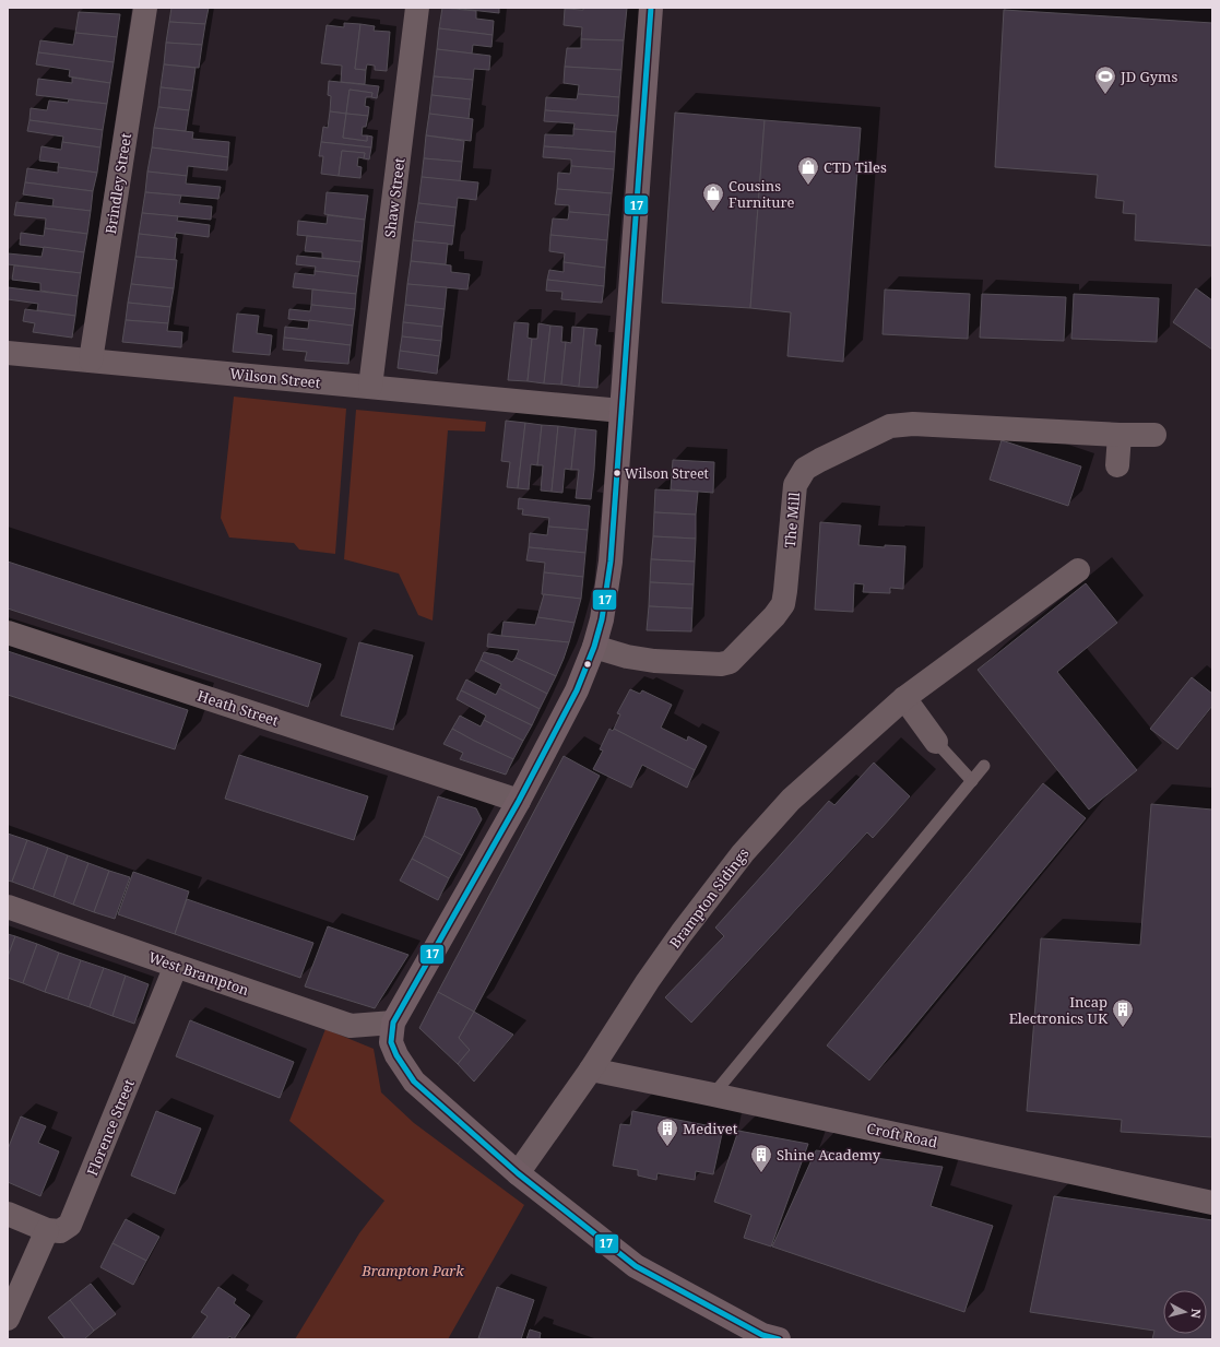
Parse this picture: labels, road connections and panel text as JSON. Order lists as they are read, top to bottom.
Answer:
{
  "streets": {
    "street": [
      "Brindley Street",
      "Shaw Street",
      "Wilson Street",
      "The Mill",
      "Heath Street",
      "Brampton Sidings",
      "West Brampton",
      "Florence Street",
      "Croft Road"
    ]
  },
  "crossings": [
    ["Brindley Street", "Wilson Street"],
    ["Shaw Street", "Wilson Street"],
    ["Brampton Sidings", "Croft Road"],
    ["West Brampton", "Florence Street"]
  ],
  "parks": ["Brampton Park"],
  "places": {
    "sports": ["JD Gyms"],
    "shop": ["CTD Tiles", "Cousins Furniture"],
    "other": ["Wilson Street"],
    "building": ["Incap Electronics UK", "Medivet", "Shine Academy"]
  },
  "lines": ["transit line 17"],
  "north": "right"
}
